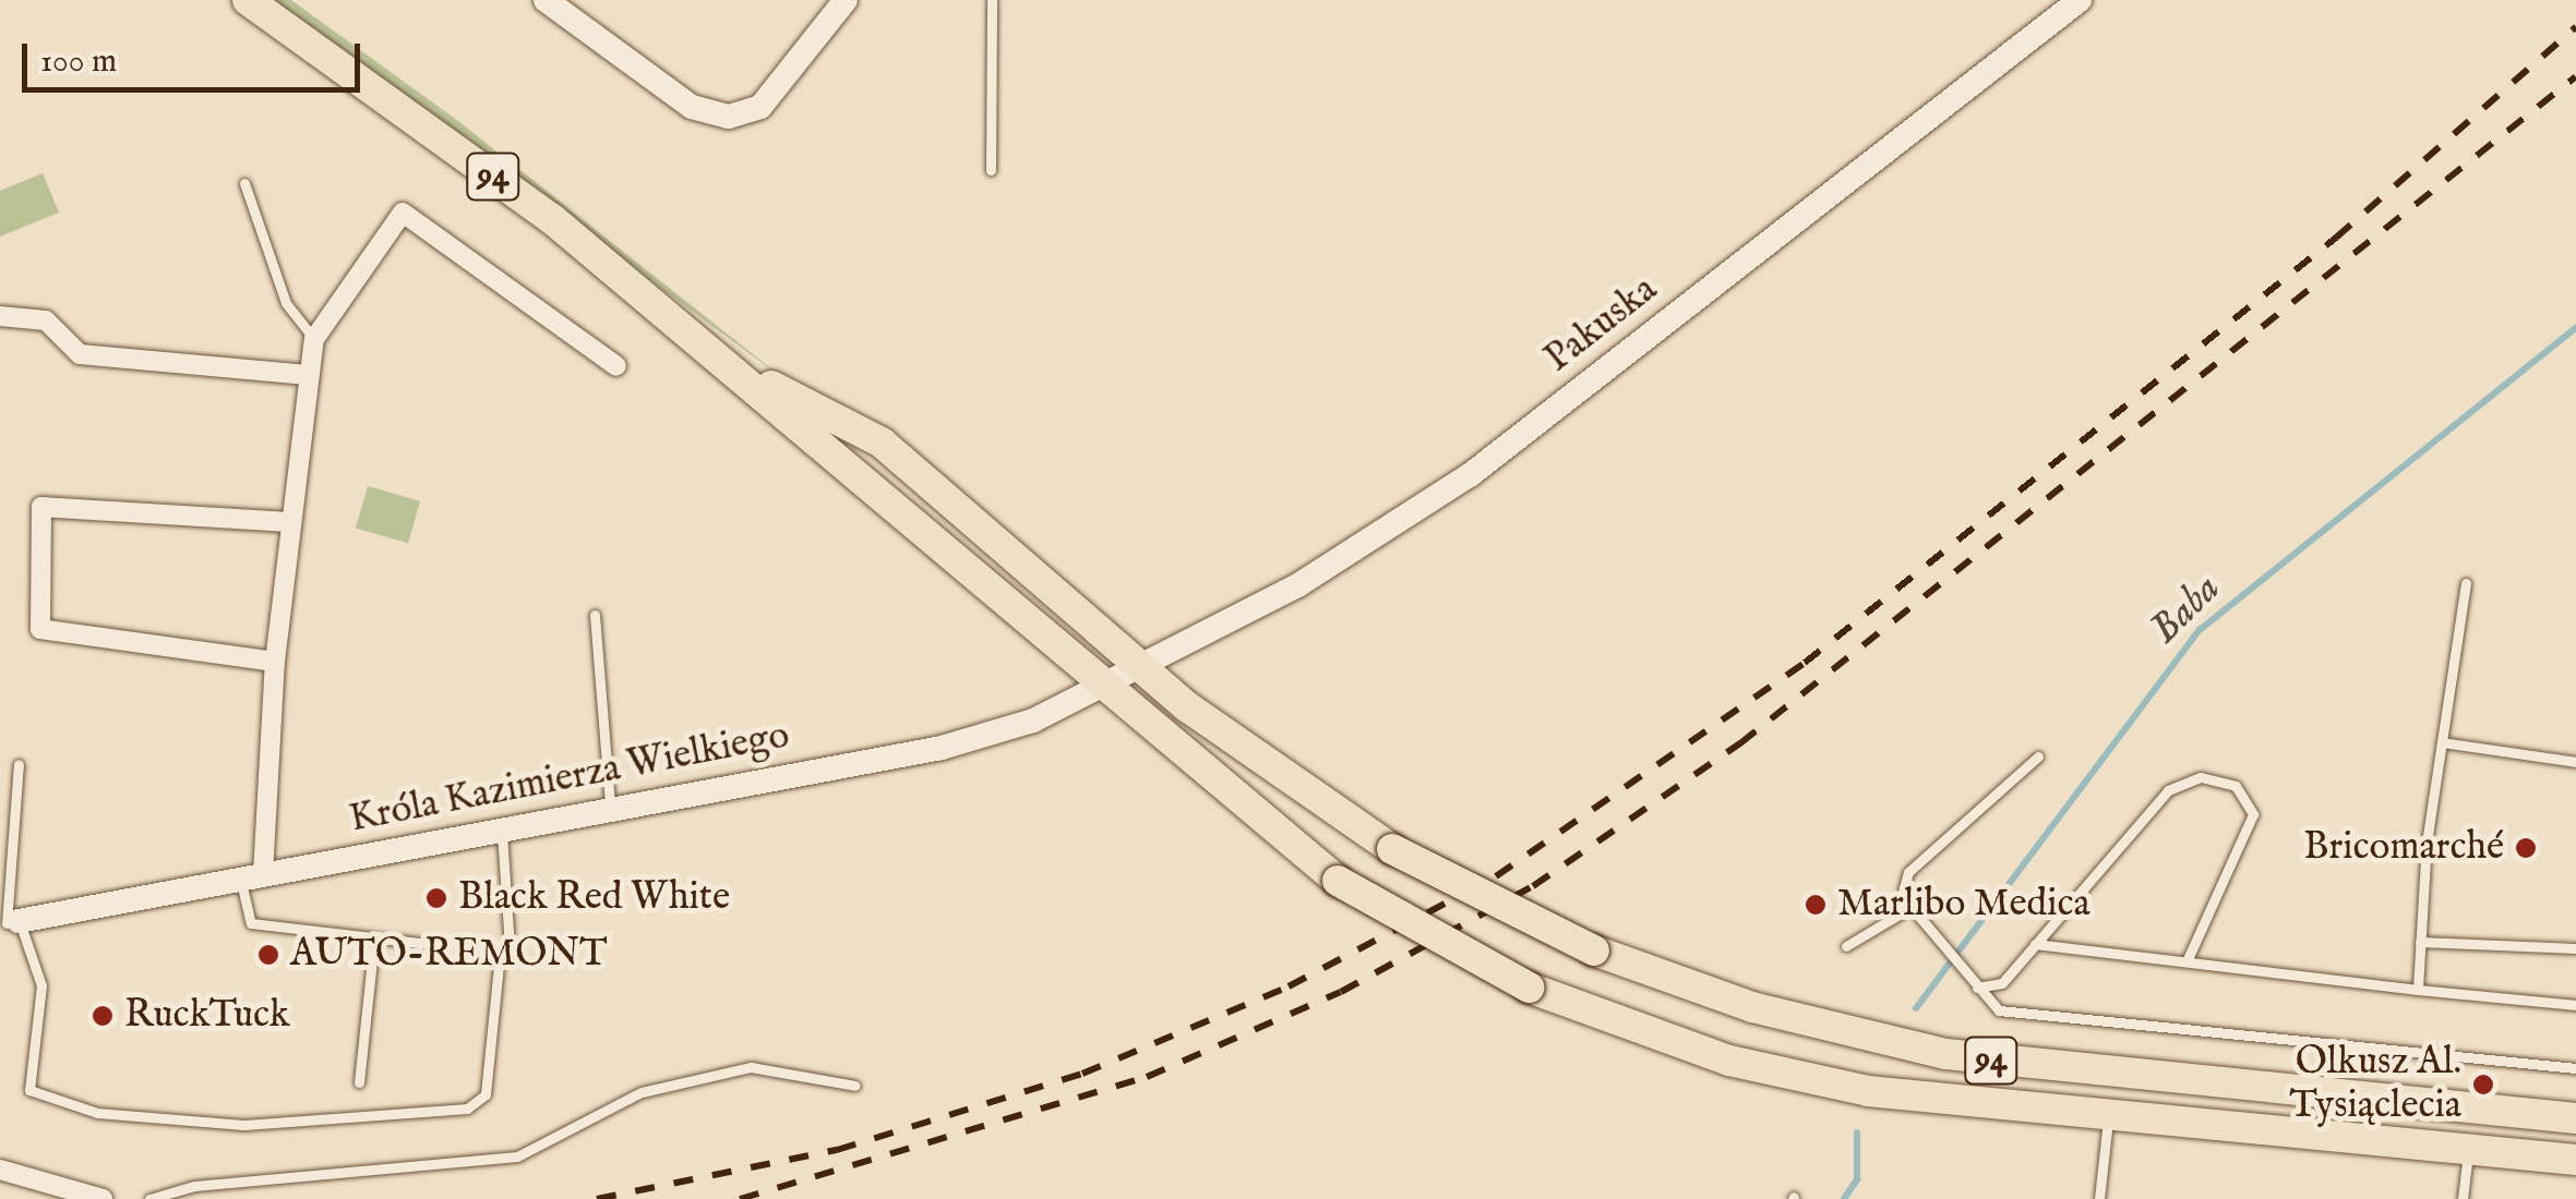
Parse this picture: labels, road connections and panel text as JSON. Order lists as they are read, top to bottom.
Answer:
{
  "streets": {
    "main road": ["94"],
    "street": ["Pakuska", "Króla Kazimierza Wielkiego"]
  },
  "crossings": [
    ["94", "Pakuska"],
    ["94", "Króla Kazimierza Wielkiego"],
    ["Pakuska", "Króla Kazimierza Wielkiego"]
  ],
  "water": ["Baba"],
  "places": [
    "Bricomarché",
    "Black Red White",
    "Marlibo Medica",
    "AUTO-REMONT",
    "RuckTuck",
    "Olkusz Al. Tysiąclecia"
  ],
  "scale_bar": "100 m"
}
